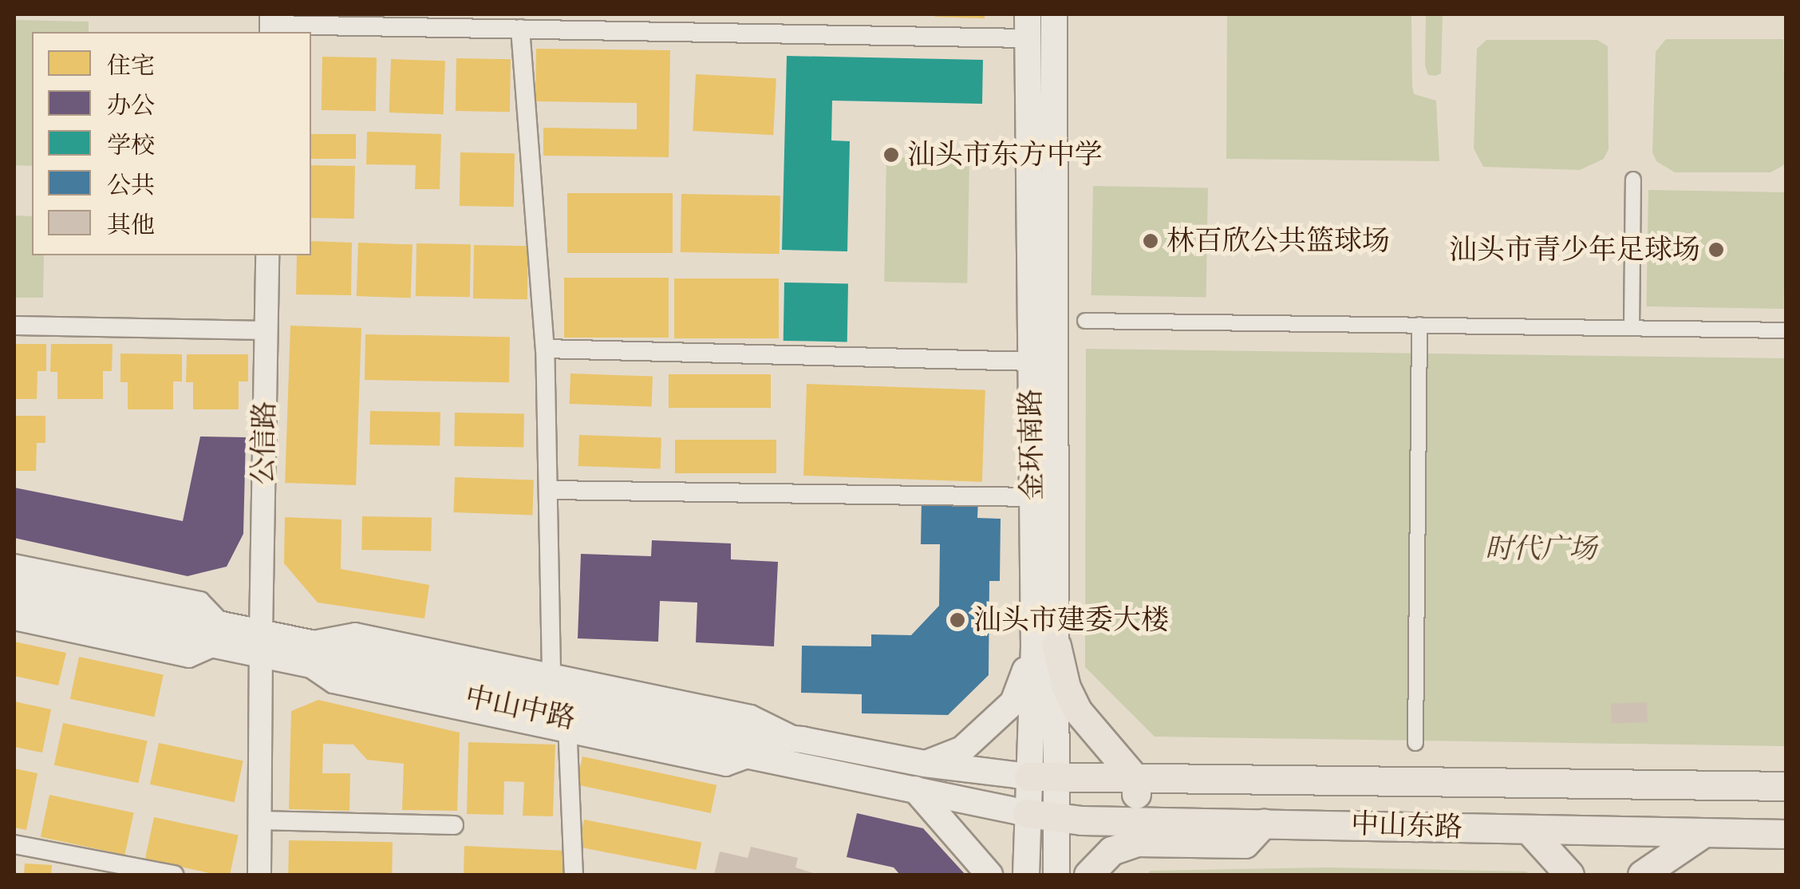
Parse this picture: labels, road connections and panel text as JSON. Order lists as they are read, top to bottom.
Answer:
{
  "streets": {
    "main road": ["金环南路", "中山中路", "中山东路"],
    "street": ["公信路"]
  },
  "crossings": [
    ["公信路", "中山中路"],
    ["金环南路", "中山中路"],
    ["金环南路", "中山东路"],
    ["中山中路", "中山东路"]
  ],
  "parks": ["时代广场"],
  "places": [
    "汕头市东方中学",
    "林百欣公共篮球场",
    "汕头市青少年足球场",
    "汕头市建委大楼"
  ],
  "legend": [
    "住宅",
    "办公",
    "学校",
    "公共",
    "其他"
  ]
}
